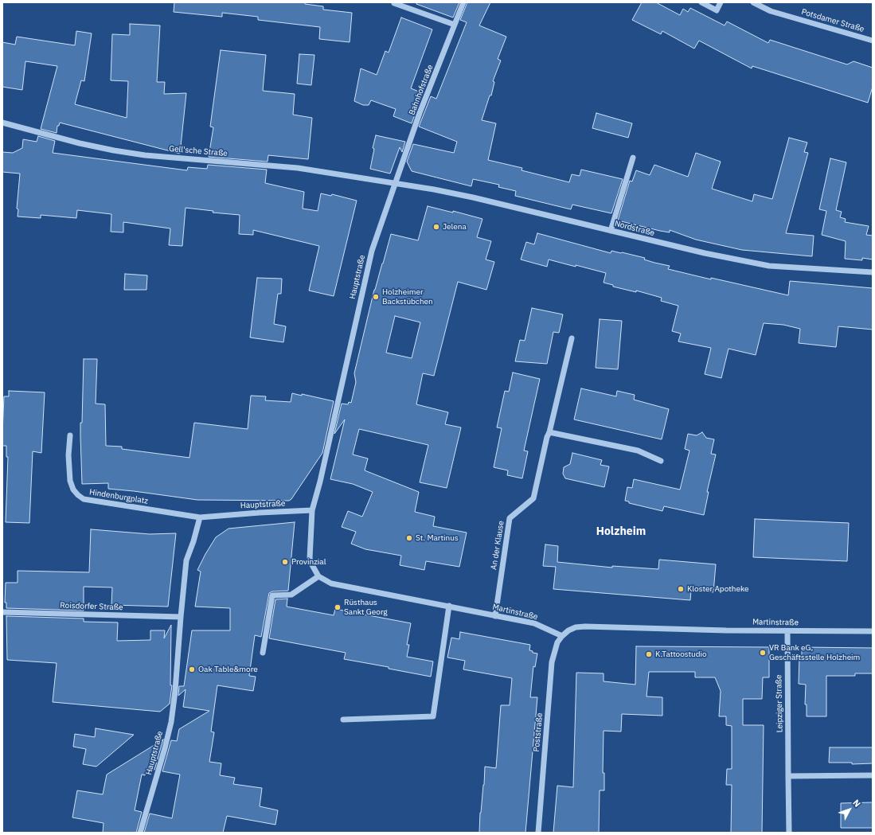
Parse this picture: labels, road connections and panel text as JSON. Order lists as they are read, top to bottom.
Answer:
{
  "streets": {
    "street": [
      "Potsdamer Straße",
      "Bahnhofstraße",
      "Gell'sche Straße",
      "Nordstraße",
      "Hauptstraße",
      "Hindenburgplatz",
      "An der Klause",
      "Roisdorfer Straße",
      "Martinstraße",
      "Leipziger Straße",
      "Poststraße"
    ]
  },
  "crossings": [
    ["Bahnhofstraße", "Gell'sche Straße"],
    ["Bahnhofstraße", "Nordstraße"],
    ["Bahnhofstraße", "Hauptstraße"],
    ["Gell'sche Straße", "Nordstraße"],
    ["Gell'sche Straße", "Hauptstraße"],
    ["Nordstraße", "Hauptstraße"],
    ["Hauptstraße", "Hindenburgplatz"],
    ["Hauptstraße", "Roisdorfer Straße"],
    ["An der Klause", "Martinstraße"],
    ["Martinstraße", "Leipziger Straße"],
    ["Martinstraße", "Poststraße"]
  ],
  "districts": ["Holzheim"],
  "places": [
    "Jelena",
    "Holzheimer Backstübchen",
    "St. Martinus",
    "Provinzial",
    "Kloster Apotheke",
    "Rüsthaus Sankt Georg",
    "VR Bank eG, Geschäftsstelle Holzheim",
    "K.Tattoostudio",
    "Oak Table&more"
  ],
  "north": "top right"
}
